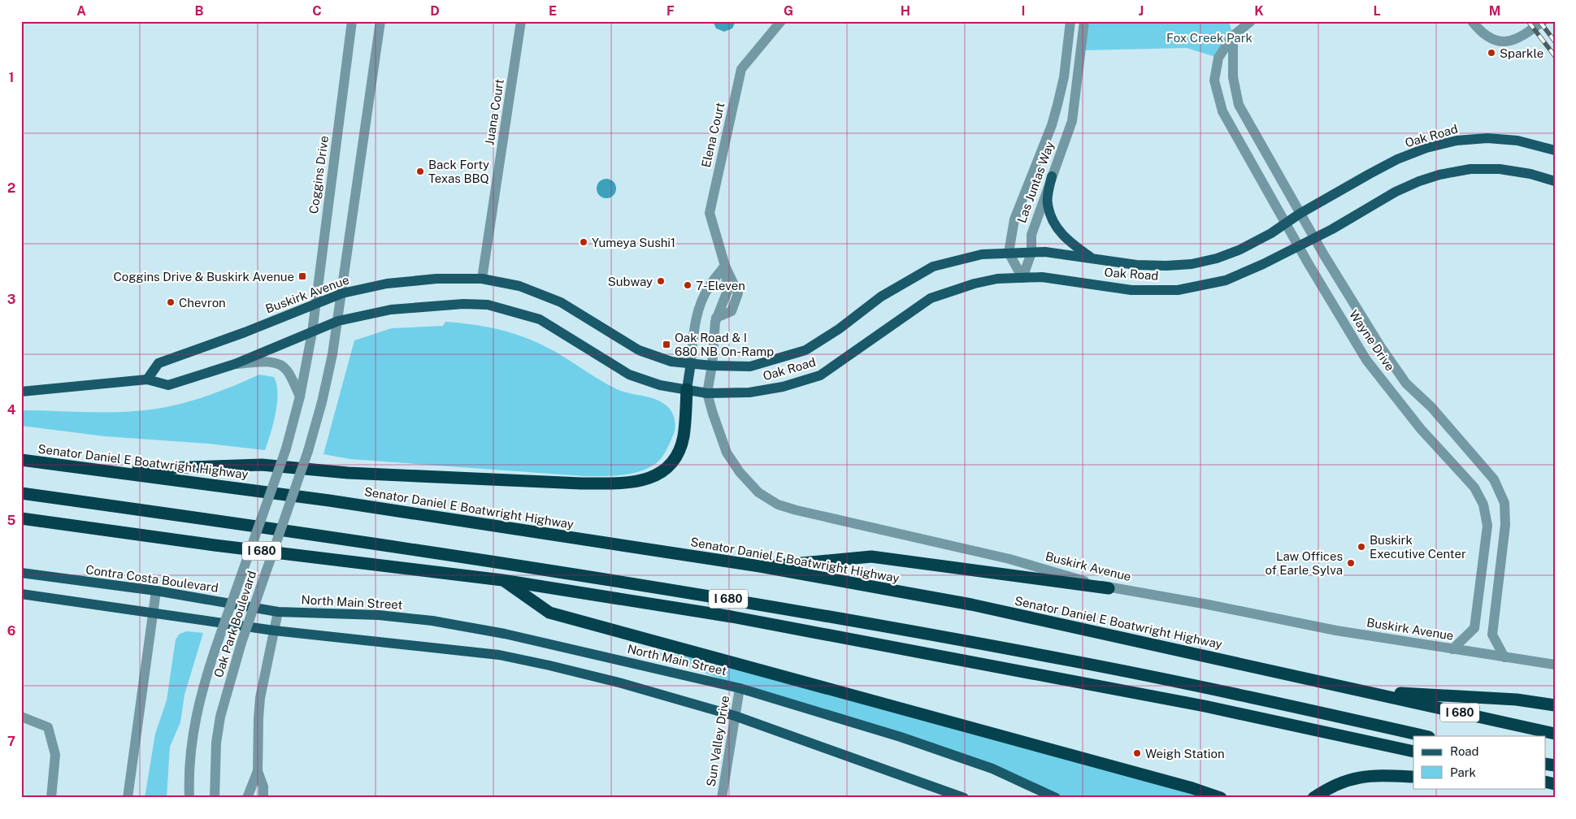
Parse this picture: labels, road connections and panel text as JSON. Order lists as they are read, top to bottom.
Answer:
{
  "streets": {
    "highway": ["Senator Daniel E Boatwright Highway", "I 680"],
    "main road": [
      "Oak Road",
      "Buskirk Avenue",
      "Contra Costa Boulevard",
      "North Main Street"
    ],
    "street": [
      "Juana Court",
      "Elena Court",
      "Coggins Drive",
      "Las Juntas Way",
      "Wayne Drive",
      "Oak Park Boulevard",
      "Sun Valley Drive"
    ]
  },
  "crossings": [
    ["Juana Court", "Buskirk Avenue"],
    ["Elena Court", "Oak Road"],
    ["Elena Court", "Buskirk Avenue"],
    ["Oak Road", "Las Juntas Way"],
    ["Oak Road", "Buskirk Avenue"],
    ["Oak Road", "Wayne Drive"],
    ["Coggins Drive", "Buskirk Avenue"],
    ["Coggins Drive", "Oak Park Boulevard"],
    ["Buskirk Avenue", "Wayne Drive"],
    ["Contra Costa Boulevard", "North Main Street"],
    ["North Main Street", "Sun Valley Drive"]
  ],
  "parks": ["Fox Creek Park"],
  "places": {
    "other": [
      "Sparkle",
      "Back Forty Texas BBQ",
      "Yumeya Sushi1",
      "Subway",
      "7-Eleven",
      "Chevron",
      "Buskirk Executive Center",
      "Law Offices of Earle Sylva",
      "Weigh Station"
    ],
    "transit": ["Coggins Drive & Buskirk Avenue", "Oak Road & I 680 NB On-Ramp"]
  },
  "legend": ["Road", "Park"],
  "grid": {
    "columns": [
      "A",
      "B",
      "C",
      "D",
      "E",
      "F",
      "G",
      "H",
      "I",
      "J",
      "K",
      "L",
      "M"
    ],
    "rows": [
      "1",
      "2",
      "3",
      "4",
      "5",
      "6",
      "7"
    ]
  }
}
